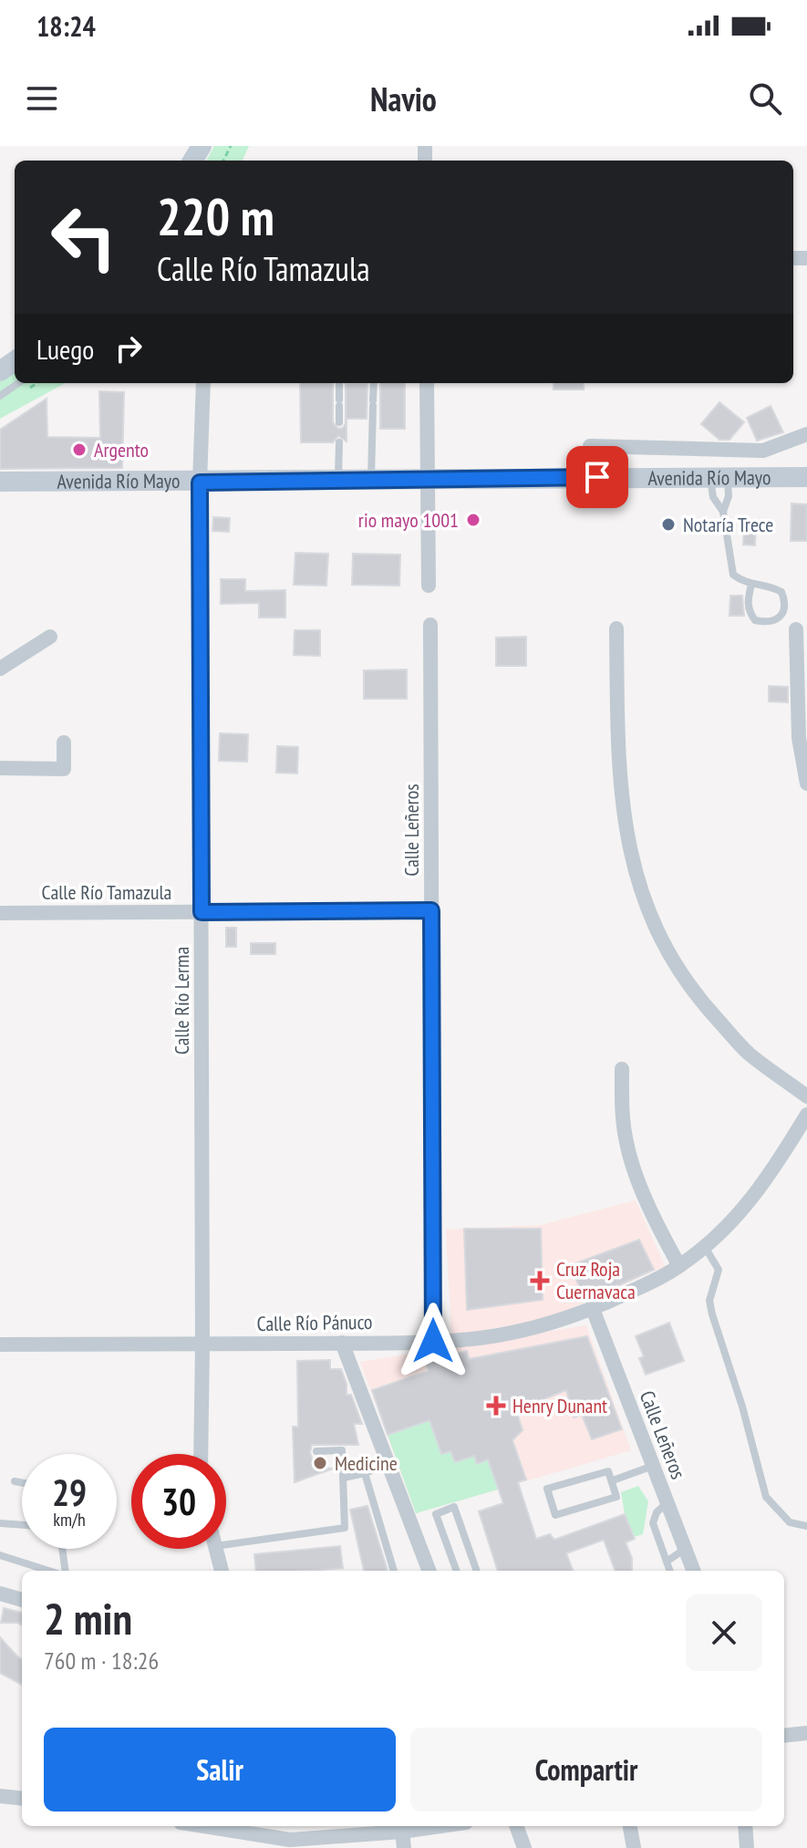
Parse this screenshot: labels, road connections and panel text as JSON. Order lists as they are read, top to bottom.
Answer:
{
  "streets": {
    "street": [
      "Avenida Río Mayo",
      "Calle Leñeros",
      "Calle Río Tamazula",
      "Calle Río Lerma",
      "Calle Río Pánuco"
    ]
  },
  "crossings": [
    ["Avenida Río Mayo", "Calle Río Lerma"],
    ["Calle Leñeros", "Calle Río Tamazula"],
    ["Calle Leñeros", "Calle Río Pánuco"],
    ["Calle Río Tamazula", "Calle Río Lerma"],
    ["Calle Río Lerma", "Calle Río Pánuco"]
  ],
  "places": {
    "other": [
      "Argento",
      "rio mayo 1001",
      "Notaría Trece",
      "Medicine"
    ],
    "health": ["Cruz Roja Cuernavaca", "Henry Dunant"]
  },
  "page": {
    "status": "18:24",
    "header": "Navio",
    "turn": ["220 m", "Calle Río Tamazula"],
    "then": "Luego",
    "speed": "29 km/h",
    "limit": "30",
    "heading": ["2 min", "760 m · 18:26"],
    "buttons": ["Salir", "Compartir"]
  }
}
